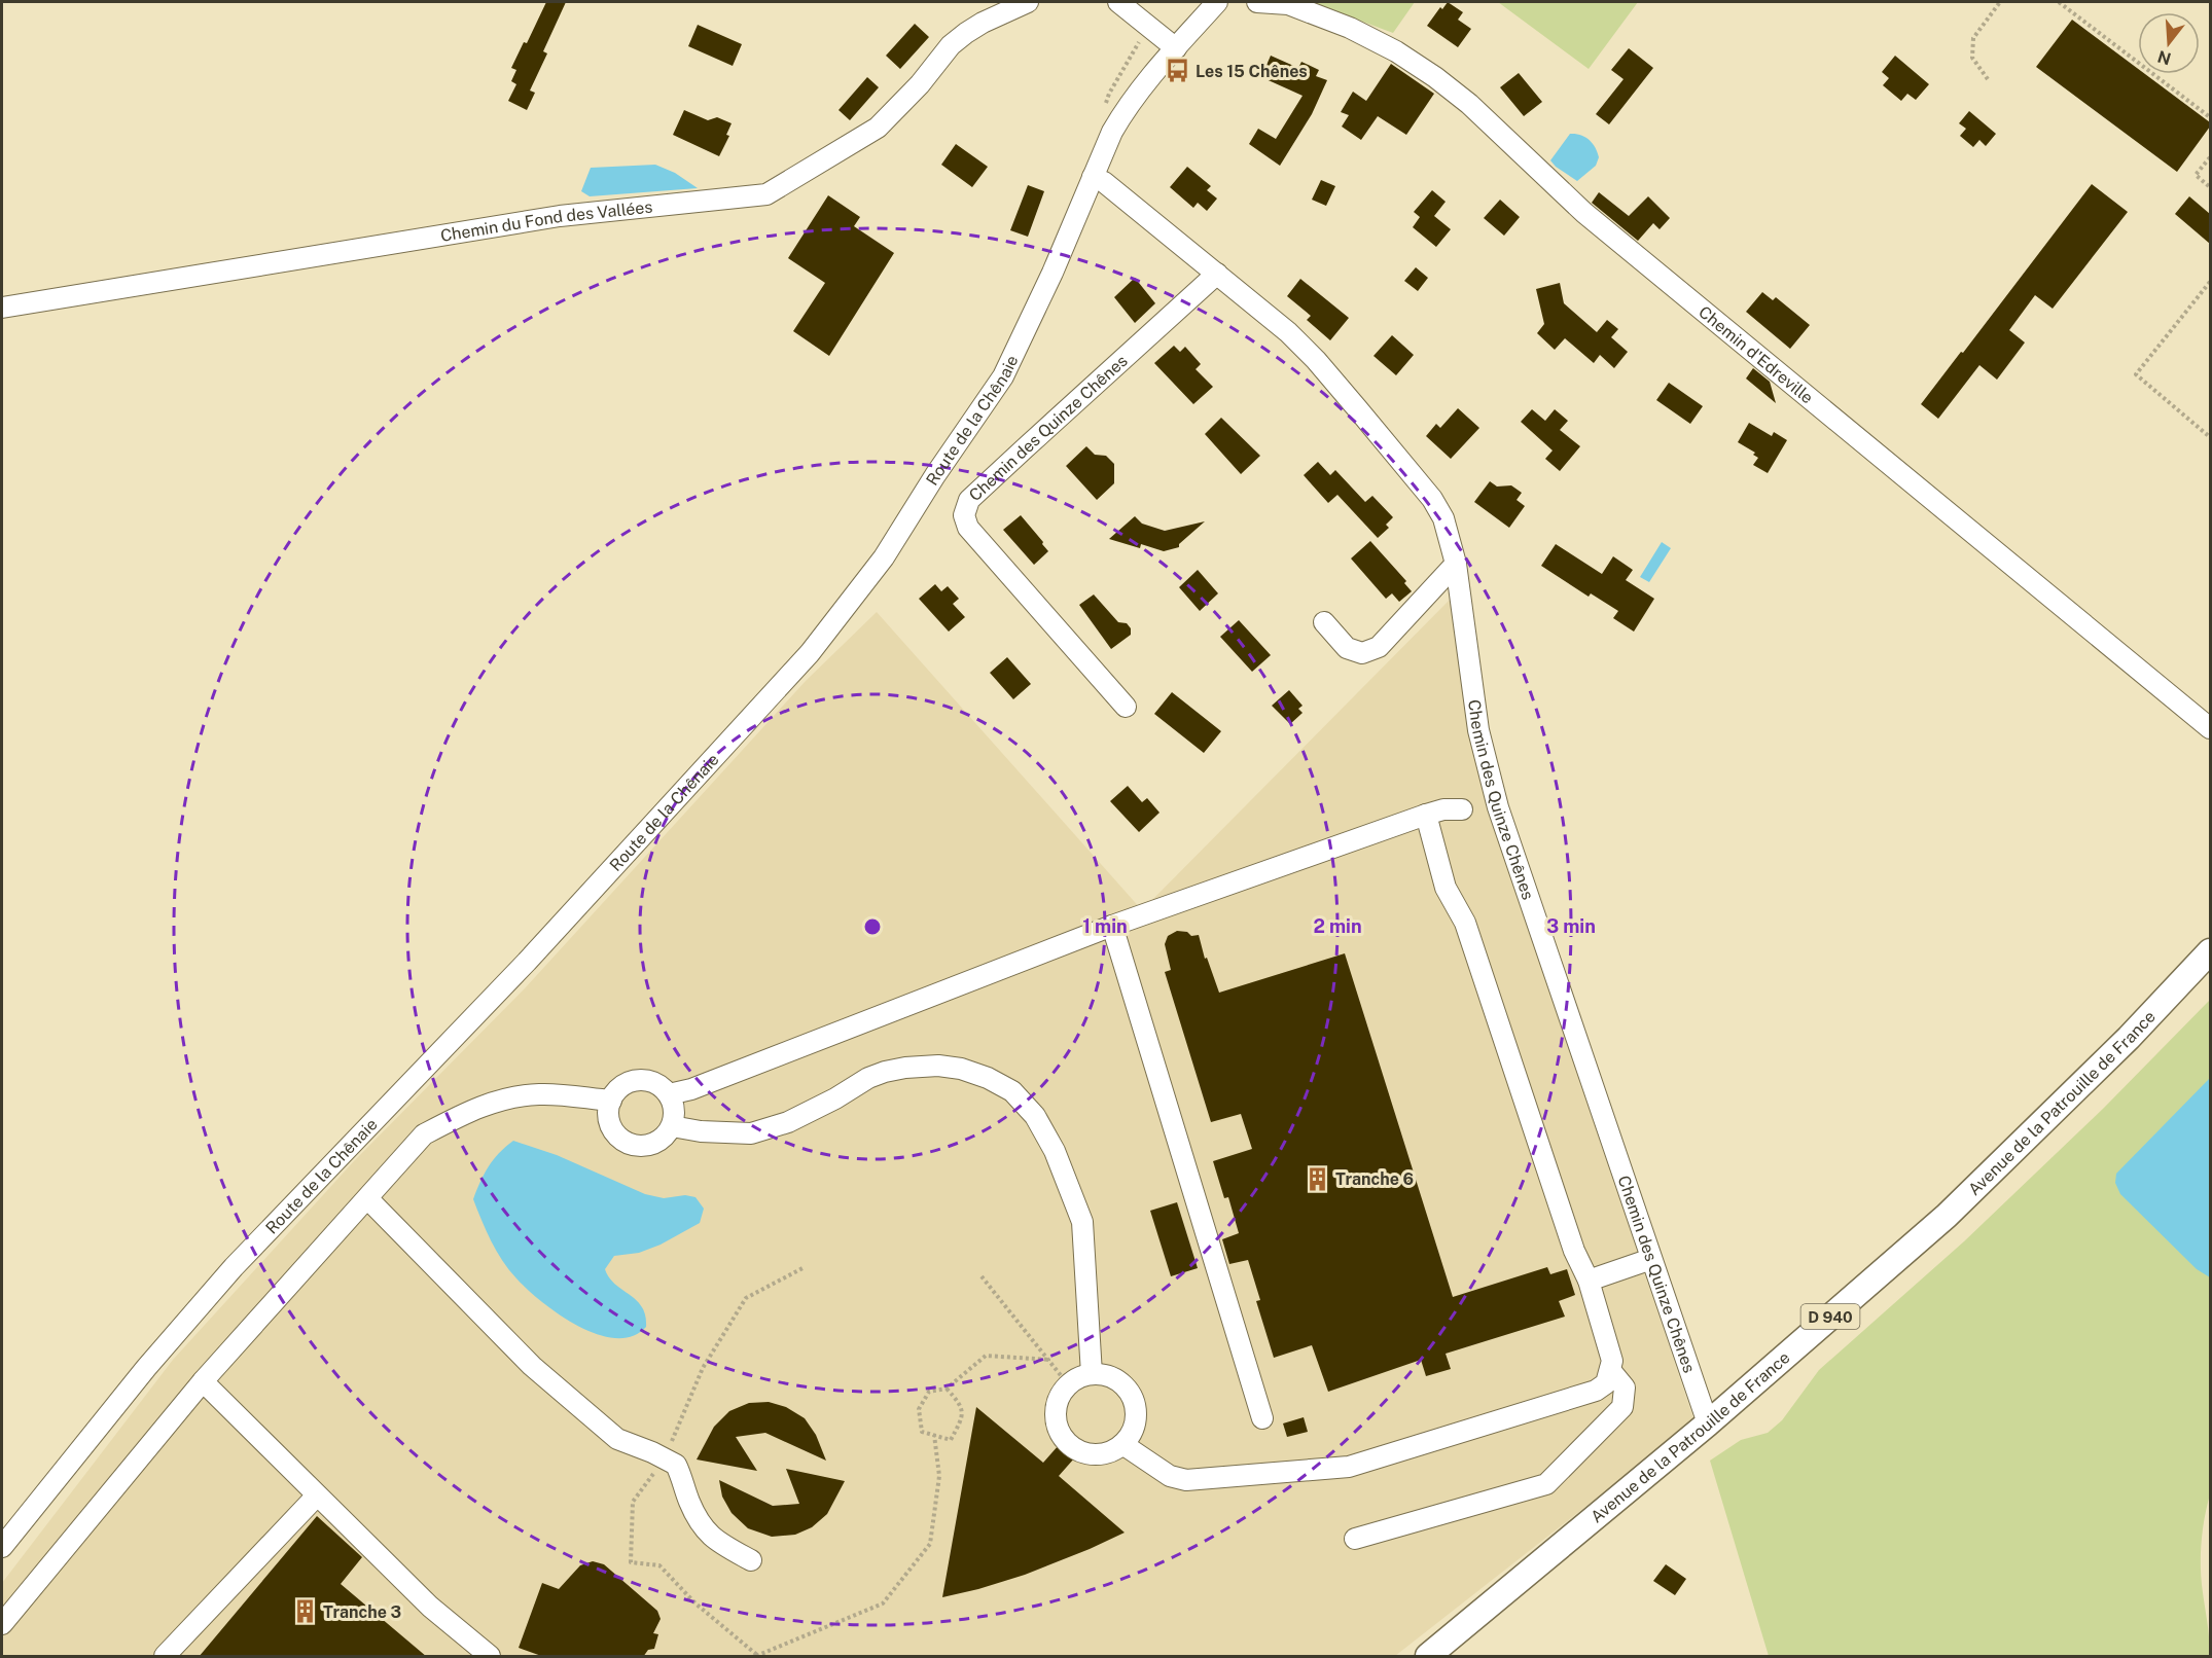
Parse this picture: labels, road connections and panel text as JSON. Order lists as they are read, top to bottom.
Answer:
{
  "streets": {
    "main road": ["Avenue de la Patrouille de France", "D 940"],
    "street": [
      "Chemin du Fond des Vallées",
      "Chemin d'Edreville",
      "Route de la Chênaie",
      "Chemin des Quinze Chênes"
    ]
  },
  "crossings": [
    ["Route de la Chênaie", "Chemin des Quinze Chênes"],
    ["Chemin des Quinze Chênes", "Avenue de la Patrouille de France"]
  ],
  "places": {
    "bus stop": ["Les 15 Chênes"],
    "building": ["Tranche 6", "Tranche 3"]
  },
  "north": "bottom",
  "rings": ["1 min", "2 min", "3 min"]
}
